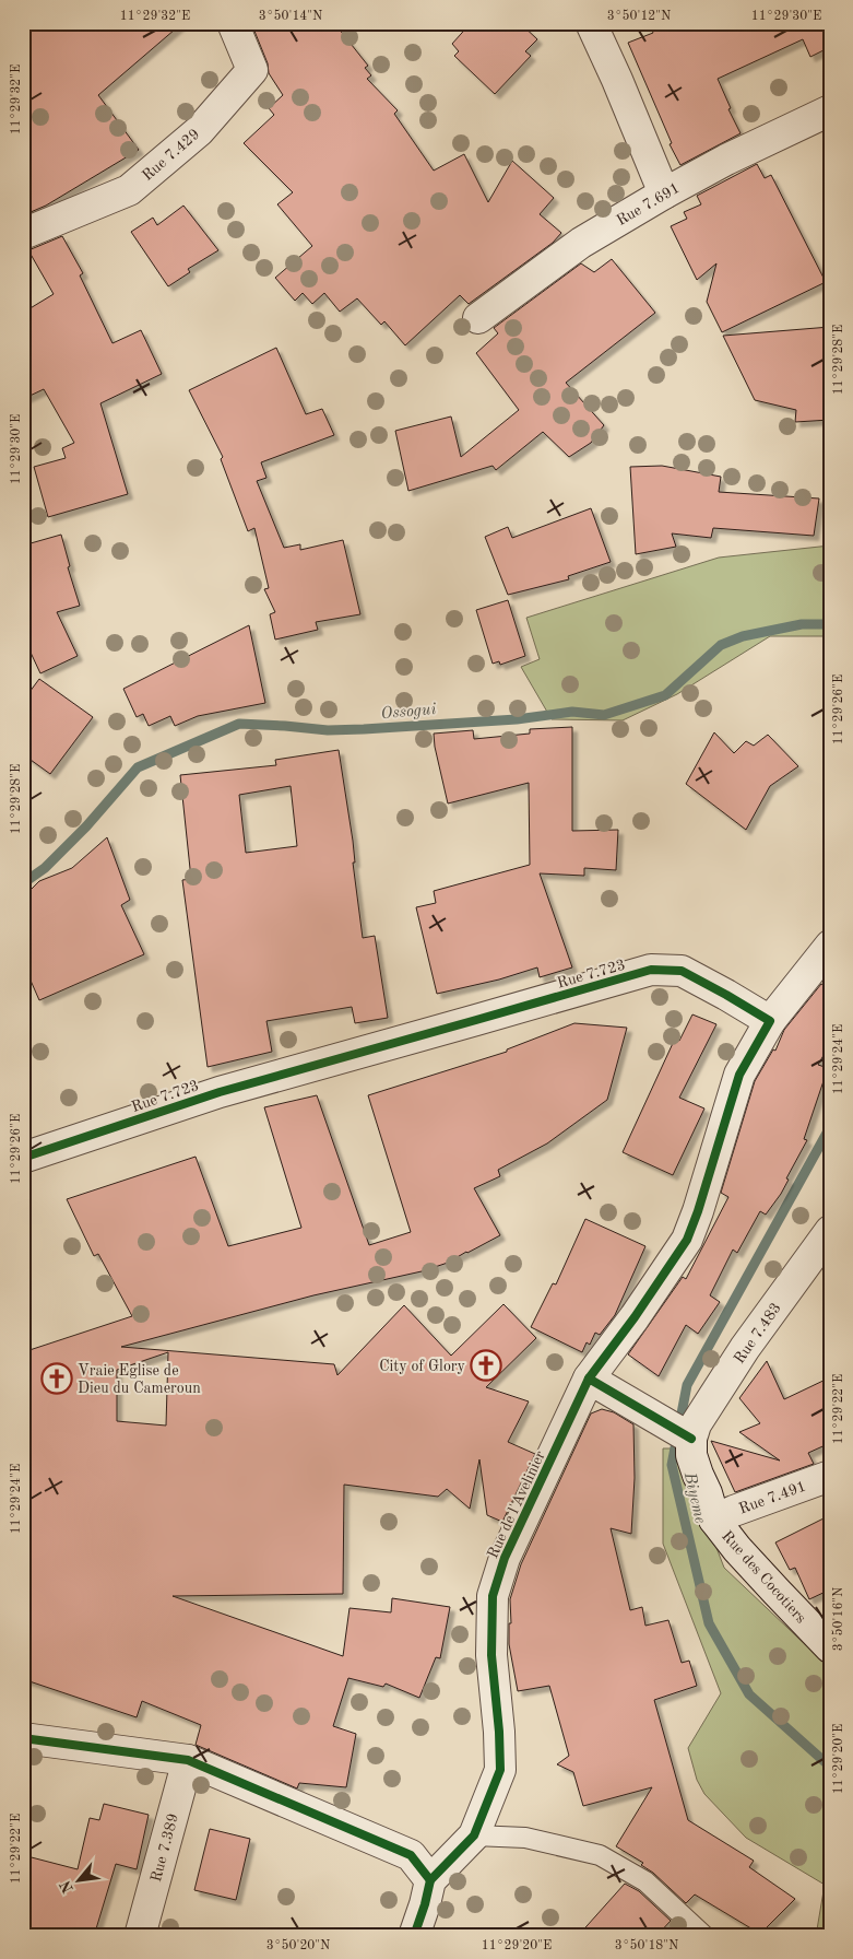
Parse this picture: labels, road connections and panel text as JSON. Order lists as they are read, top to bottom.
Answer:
{
  "streets": {
    "street": [
      "Rue 7.429",
      "Rue 7.691",
      "Rue 7.723",
      "Rue 7.483",
      "Rue 7.491",
      "Rue de l'Avelinier",
      "Rue des Cocotiers",
      "Rue 7.389"
    ]
  },
  "crossings": [
    ["Rue 7.483", "Rue des Cocotiers"],
    ["Rue 7.491", "Rue des Cocotiers"]
  ],
  "water": ["Ossogui", "Biyeme"],
  "places": {
    "church": ["City of Glory", "Vraie Eglise de Dieu du Cameroun"]
  },
  "north": "bottom left",
  "coordinates": [
    "11°29'32\"E",
    "3°50'14\"N",
    "3°50'12\"N",
    "11°29'30\"E",
    "11°29'28\"E",
    "11°29'26\"E",
    "11°29'24\"E",
    "11°29'22\"E",
    "3°50'16\"N",
    "11°29'20\"E",
    "3°50'20\"N",
    "3°50'18\"N"
  ]
}
